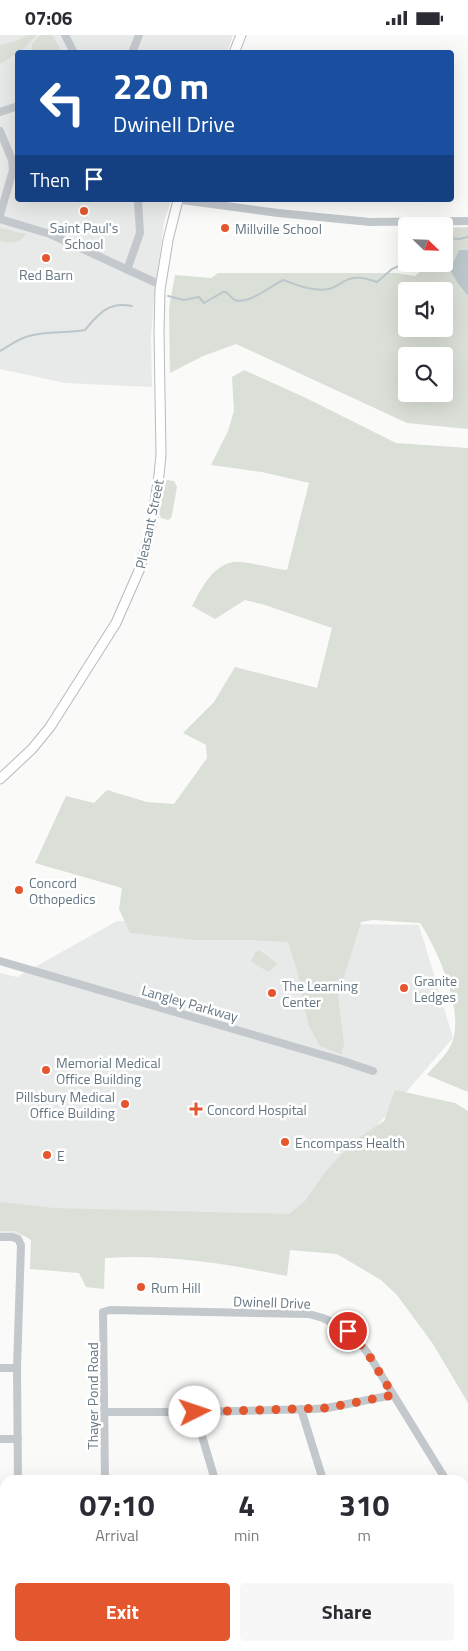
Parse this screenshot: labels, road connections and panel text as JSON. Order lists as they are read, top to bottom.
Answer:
{
  "streets": {
    "main road": ["Pleasant Street"],
    "street": ["Langley Parkway", "Dwinell Drive", "Thayer Pond Road"]
  },
  "crossings": [
    ["Dwinell Drive", "Thayer Pond Road"]
  ],
  "places": {
    "other": [
      "Saint Paul's School",
      "Millville School",
      "Red Barn",
      "Concord Othopedics",
      "Granite Ledges",
      "The Learning Center",
      "Memorial Medical Office Building",
      "Pillsbury Medical Office Building",
      "Encompass Health",
      "E",
      "Rum Hill"
    ],
    "health": ["Concord Hospital"]
  },
  "north": "bottom right",
  "page": {
    "status": "07:06",
    "turn": ["220 m", "Dwinell Drive"],
    "then": "Then",
    "eta": [
      "07:10",
      "Arrival",
      "4",
      "min",
      "310",
      "m"
    ],
    "buttons": ["Exit", "Share"]
  }
}
